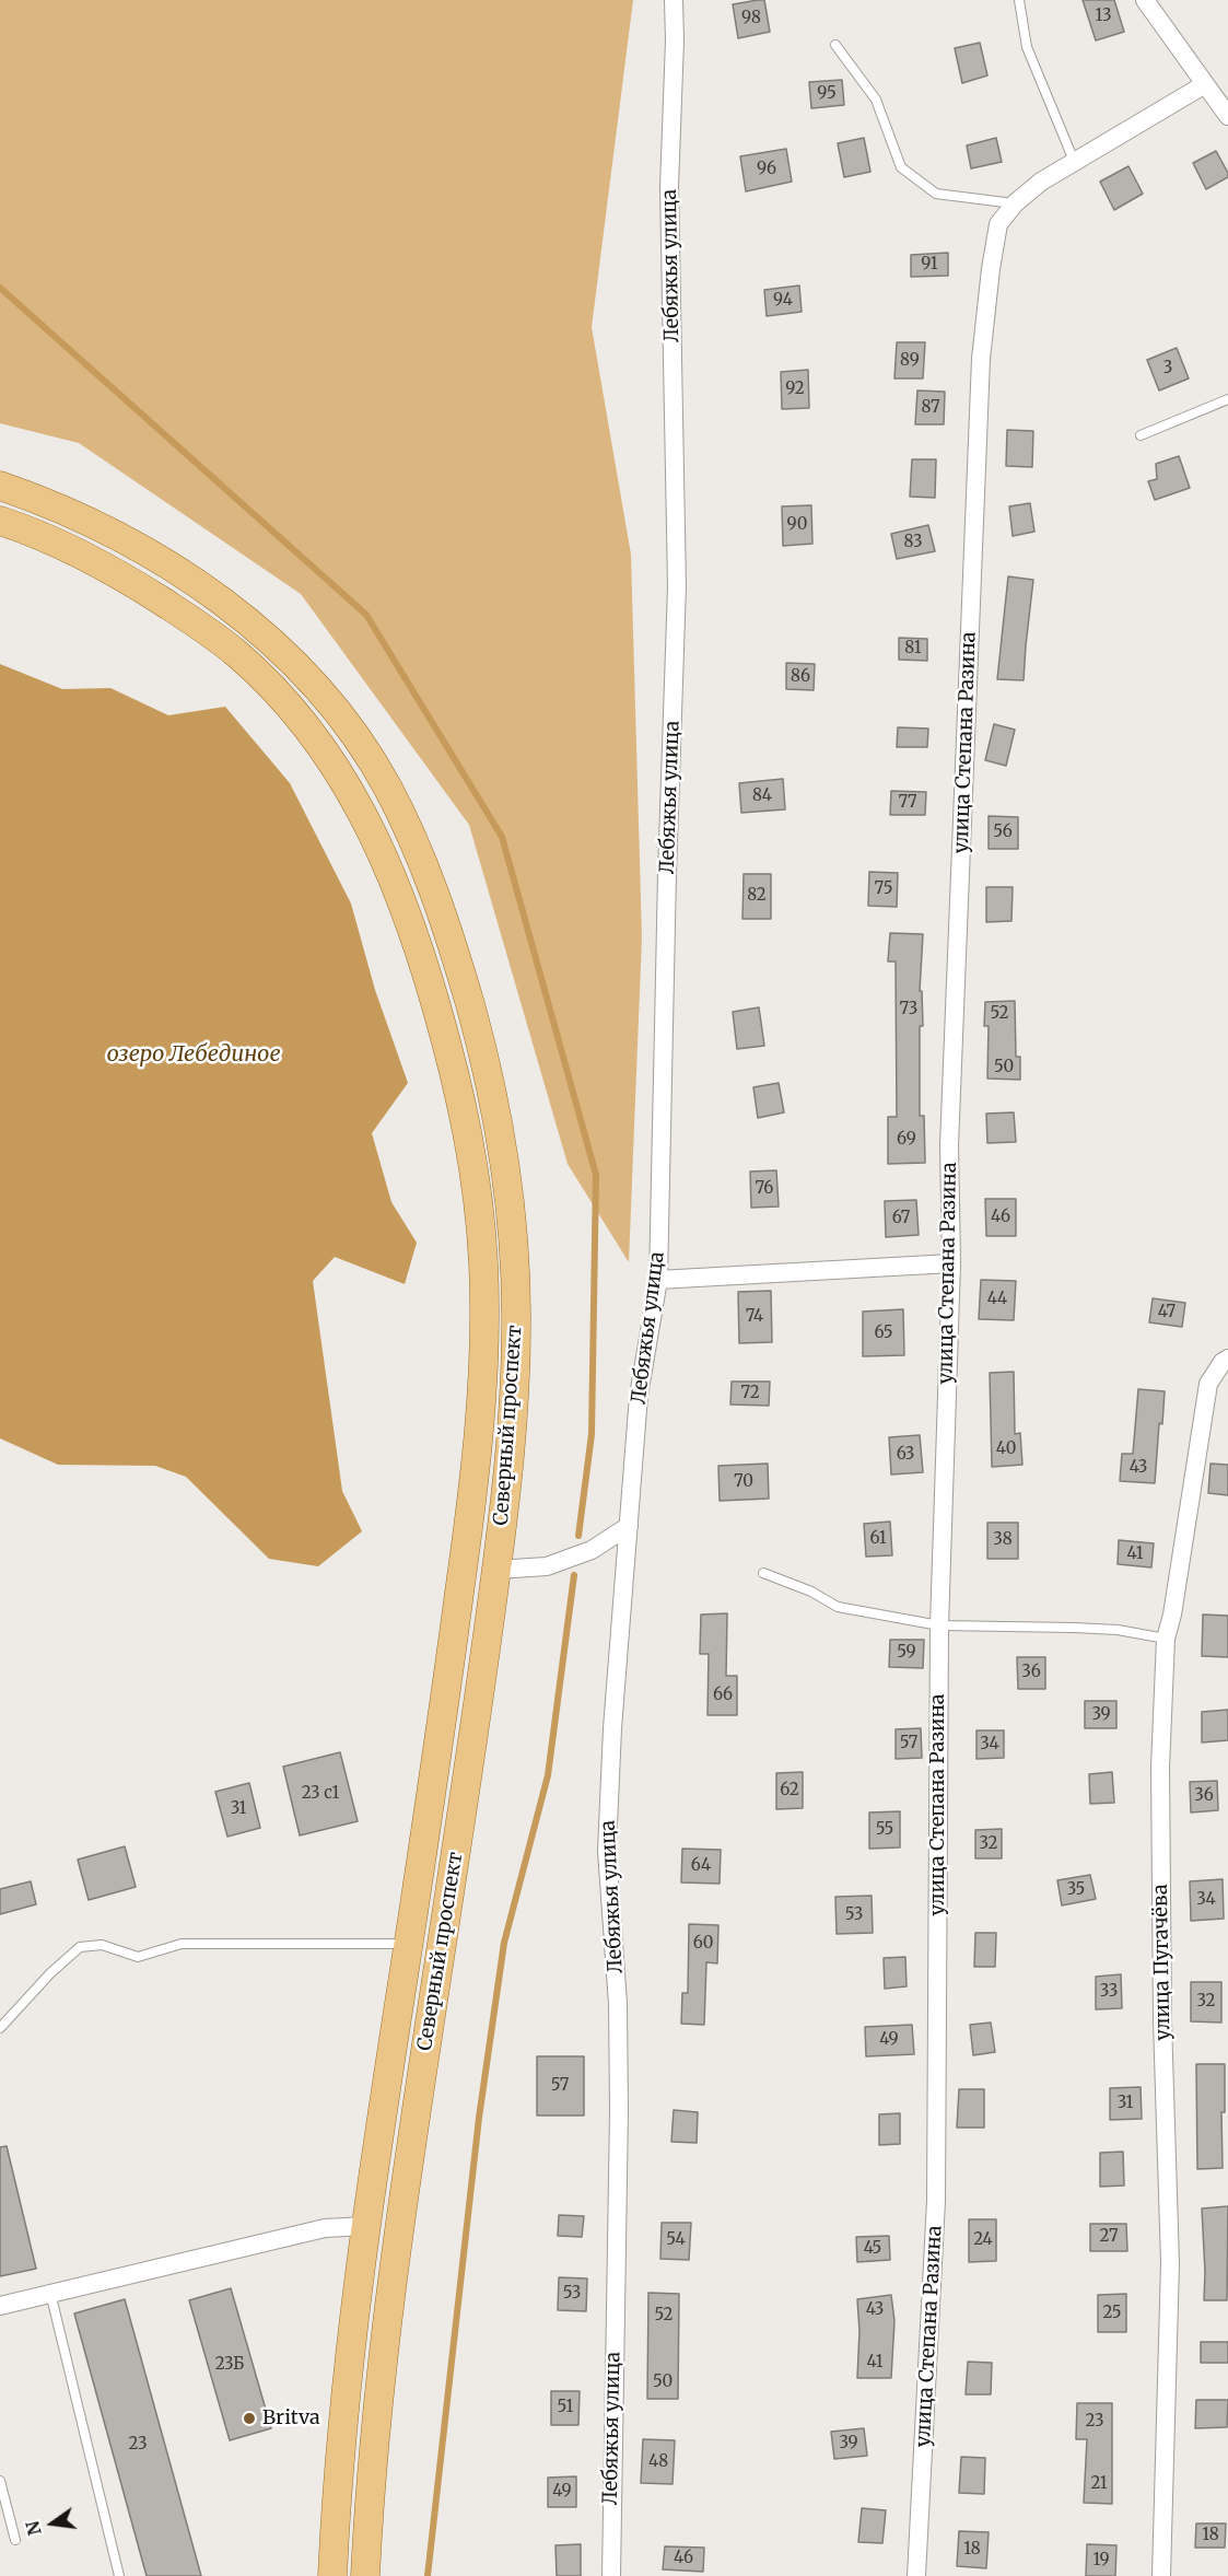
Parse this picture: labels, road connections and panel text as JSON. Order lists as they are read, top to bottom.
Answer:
{
  "streets": {
    "main road": ["Северный проспект"],
    "street": ["Лебяжья улица", "улица Степана Разина", "улица Пугачёва"]
  },
  "water": ["озеро Лебединое"],
  "places": ["Britva"],
  "house_numbers": [
    "13",
    "98",
    "95",
    "96",
    "91",
    "94",
    "89",
    "3",
    "92",
    "87",
    "90",
    "83",
    "81",
    "86",
    "84",
    "77",
    "56",
    "75",
    "82",
    "73",
    "52",
    "50",
    "69",
    "76",
    "46",
    "67",
    "44",
    "47",
    "74",
    "65",
    "72",
    "40",
    "63",
    "43",
    "70",
    "61",
    "38",
    "41",
    "59",
    "36",
    "66",
    "39",
    "57",
    "34",
    "62",
    "23 с1",
    "36",
    "31",
    "55",
    "32",
    "64",
    "35",
    "34",
    "53",
    "60",
    "33",
    "32",
    "49",
    "57",
    "31",
    "27",
    "54",
    "24",
    "45",
    "53",
    "43",
    "25",
    "52",
    "41",
    "23Б",
    "50",
    "51",
    "23",
    "39",
    "23",
    "48",
    "21",
    "49",
    "18",
    "18",
    "46",
    "19"
  ],
  "north": "left"
}
